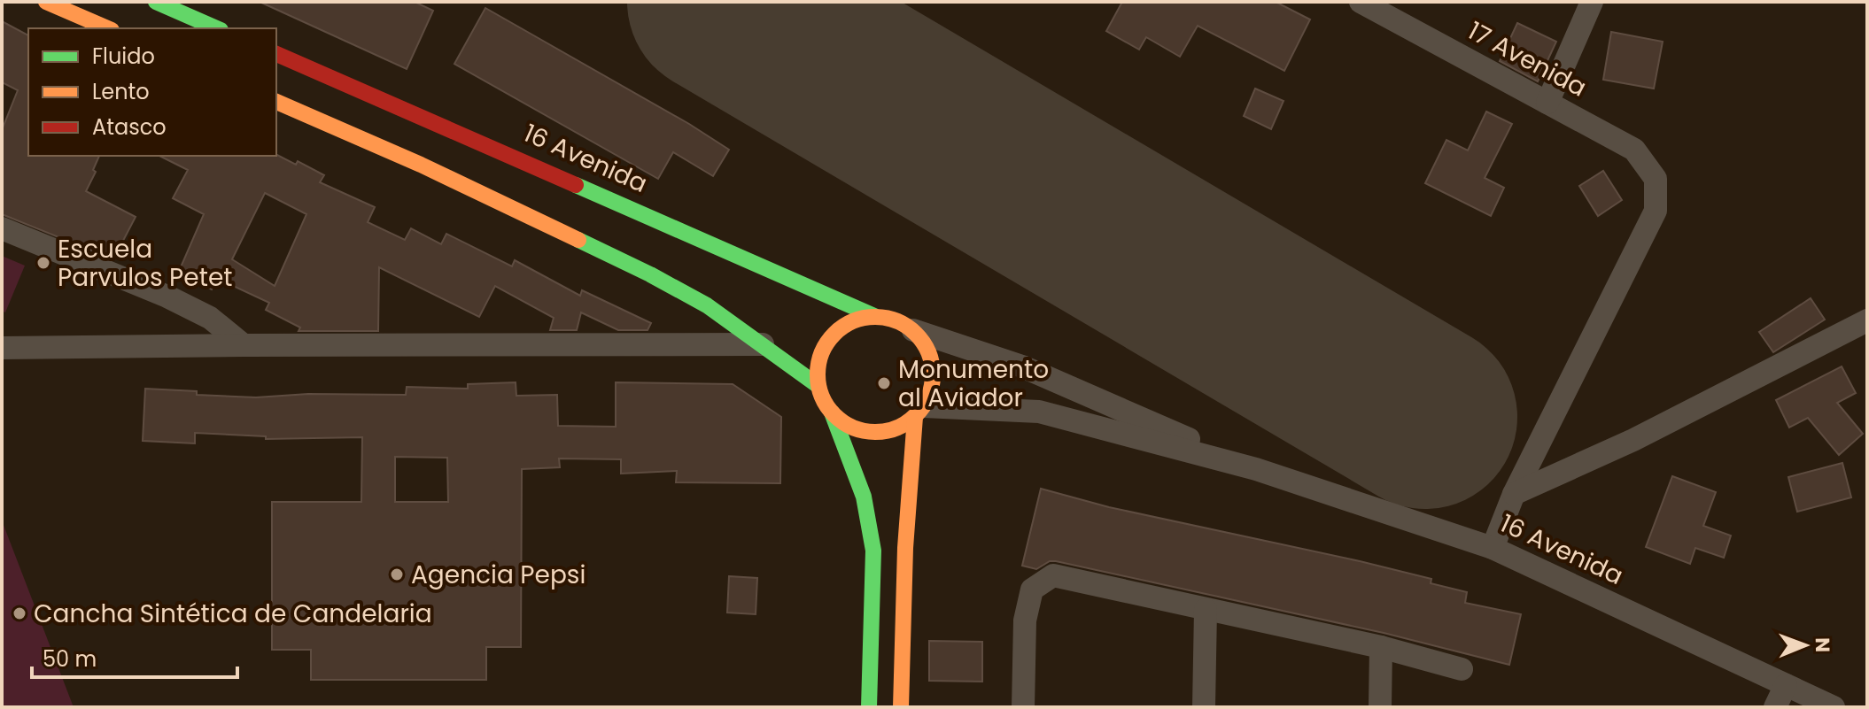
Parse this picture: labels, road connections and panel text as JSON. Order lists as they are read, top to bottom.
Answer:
{
  "streets": {
    "street": ["17 Avenida", "16 Avenida"]
  },
  "places": [
    "Escuela Parvulos Petet",
    "Monumento al Aviador",
    "Agencia Pepsi",
    "Cancha Sintética de Candelaria"
  ],
  "legend": ["Fluido", "Lento", "Atasco"],
  "scale_bar": "50 m",
  "north": "right"
}
